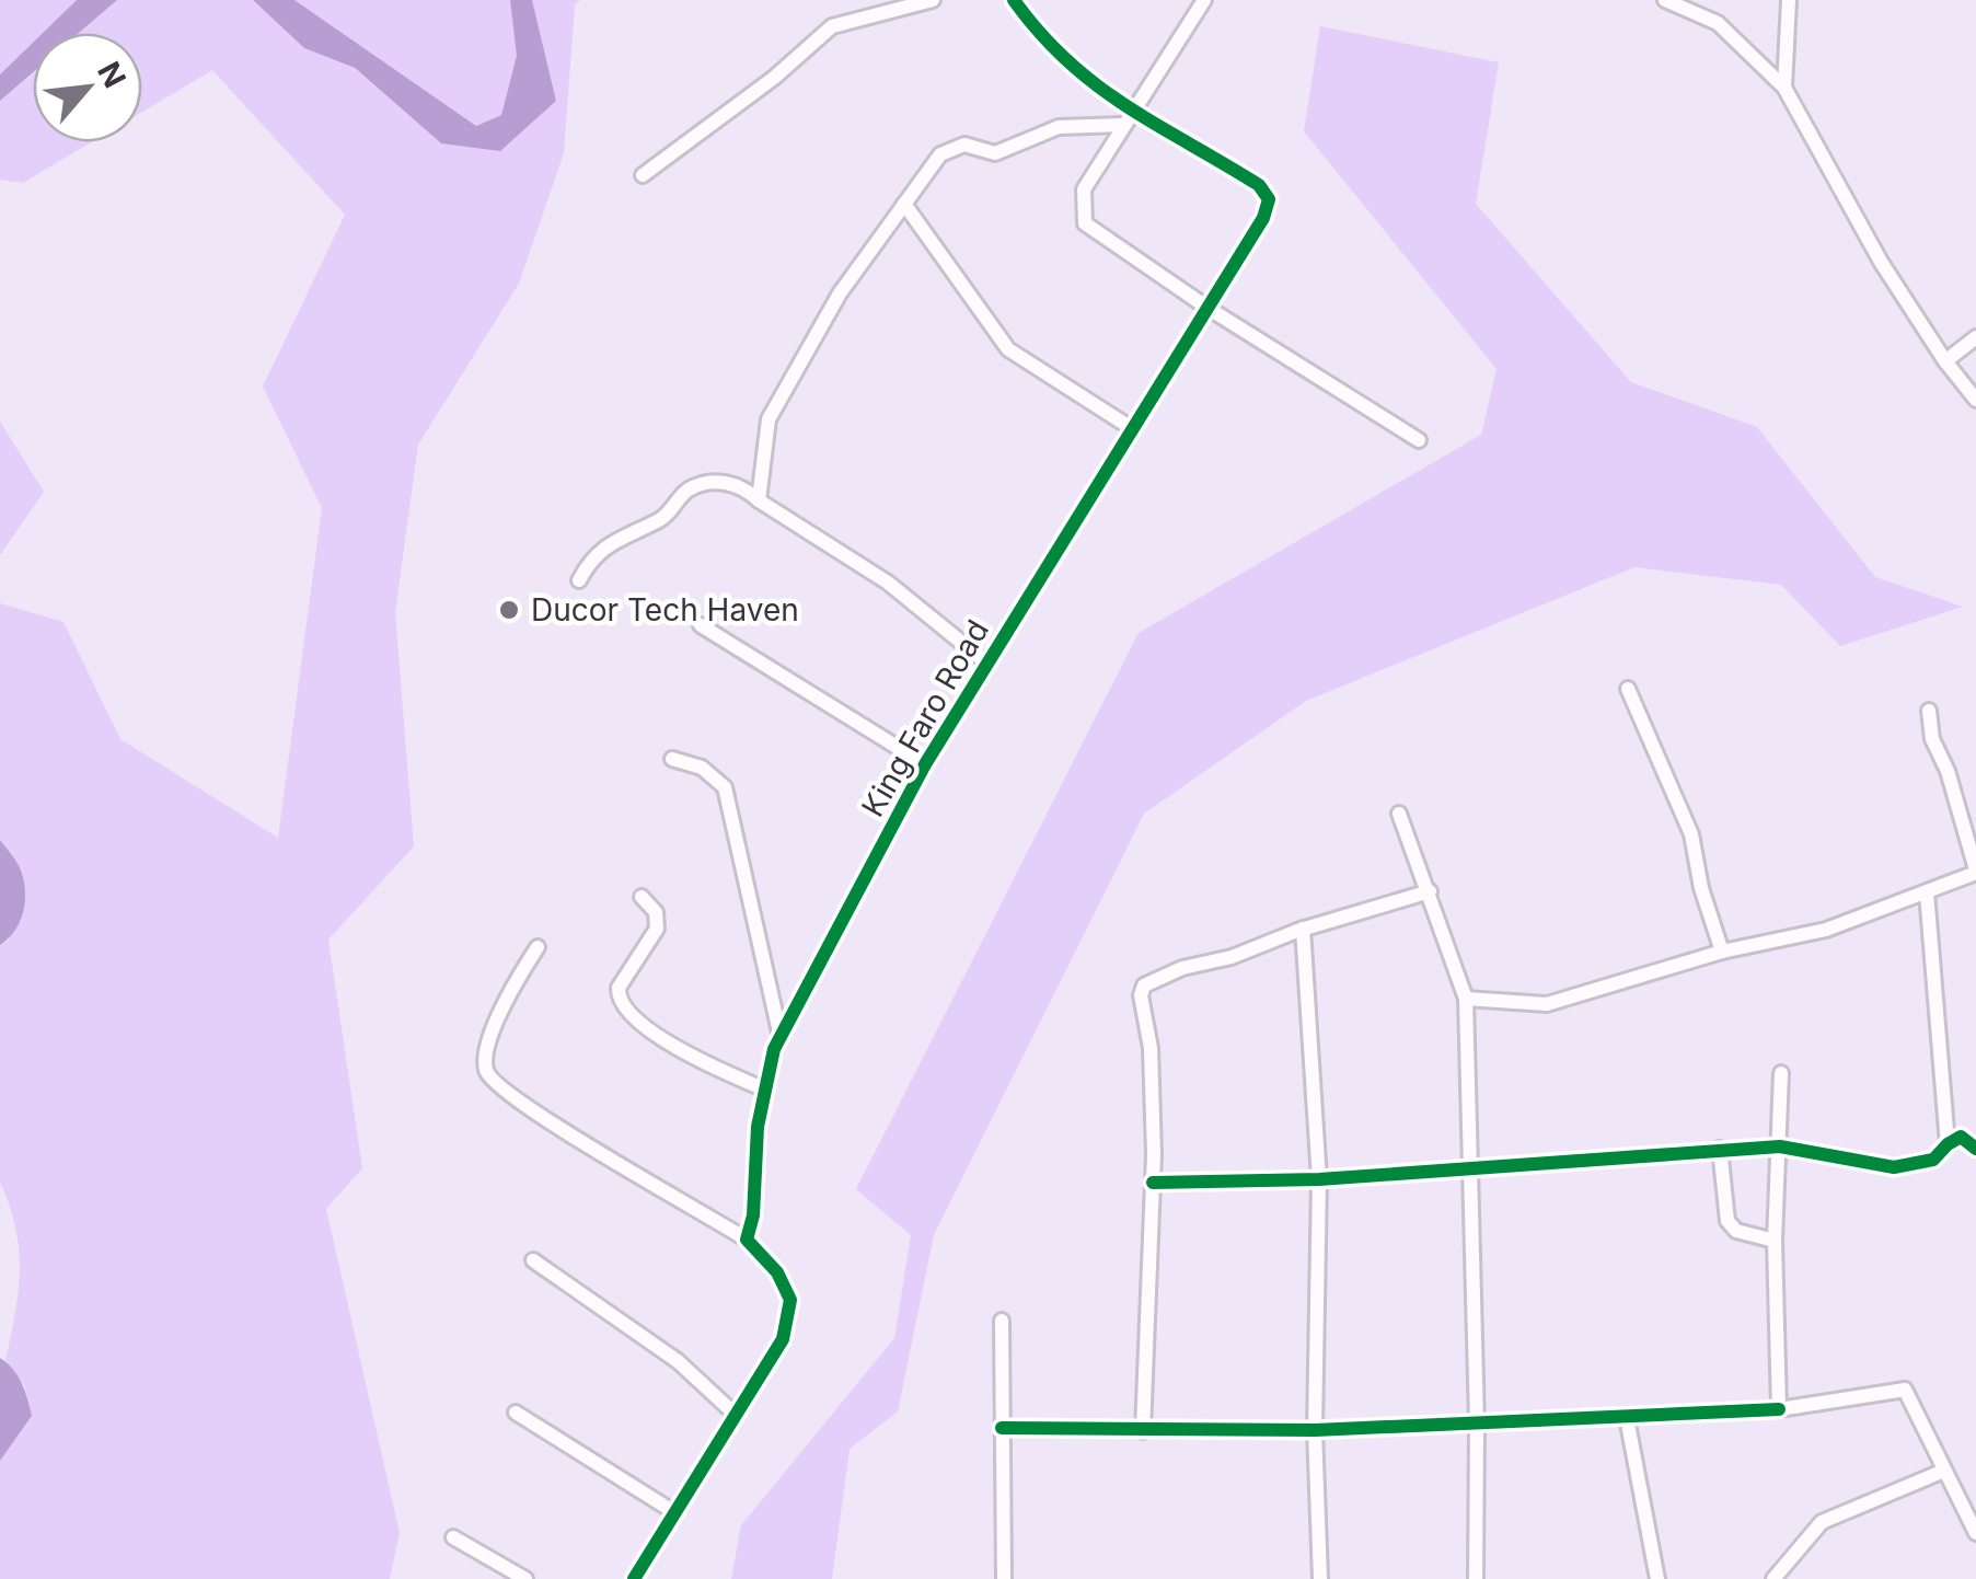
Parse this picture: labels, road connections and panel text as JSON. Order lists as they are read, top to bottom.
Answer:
{
  "streets": {
    "street": ["King Faro Road"]
  },
  "places": ["Ducor Tech Haven"],
  "north": "top right"
}
